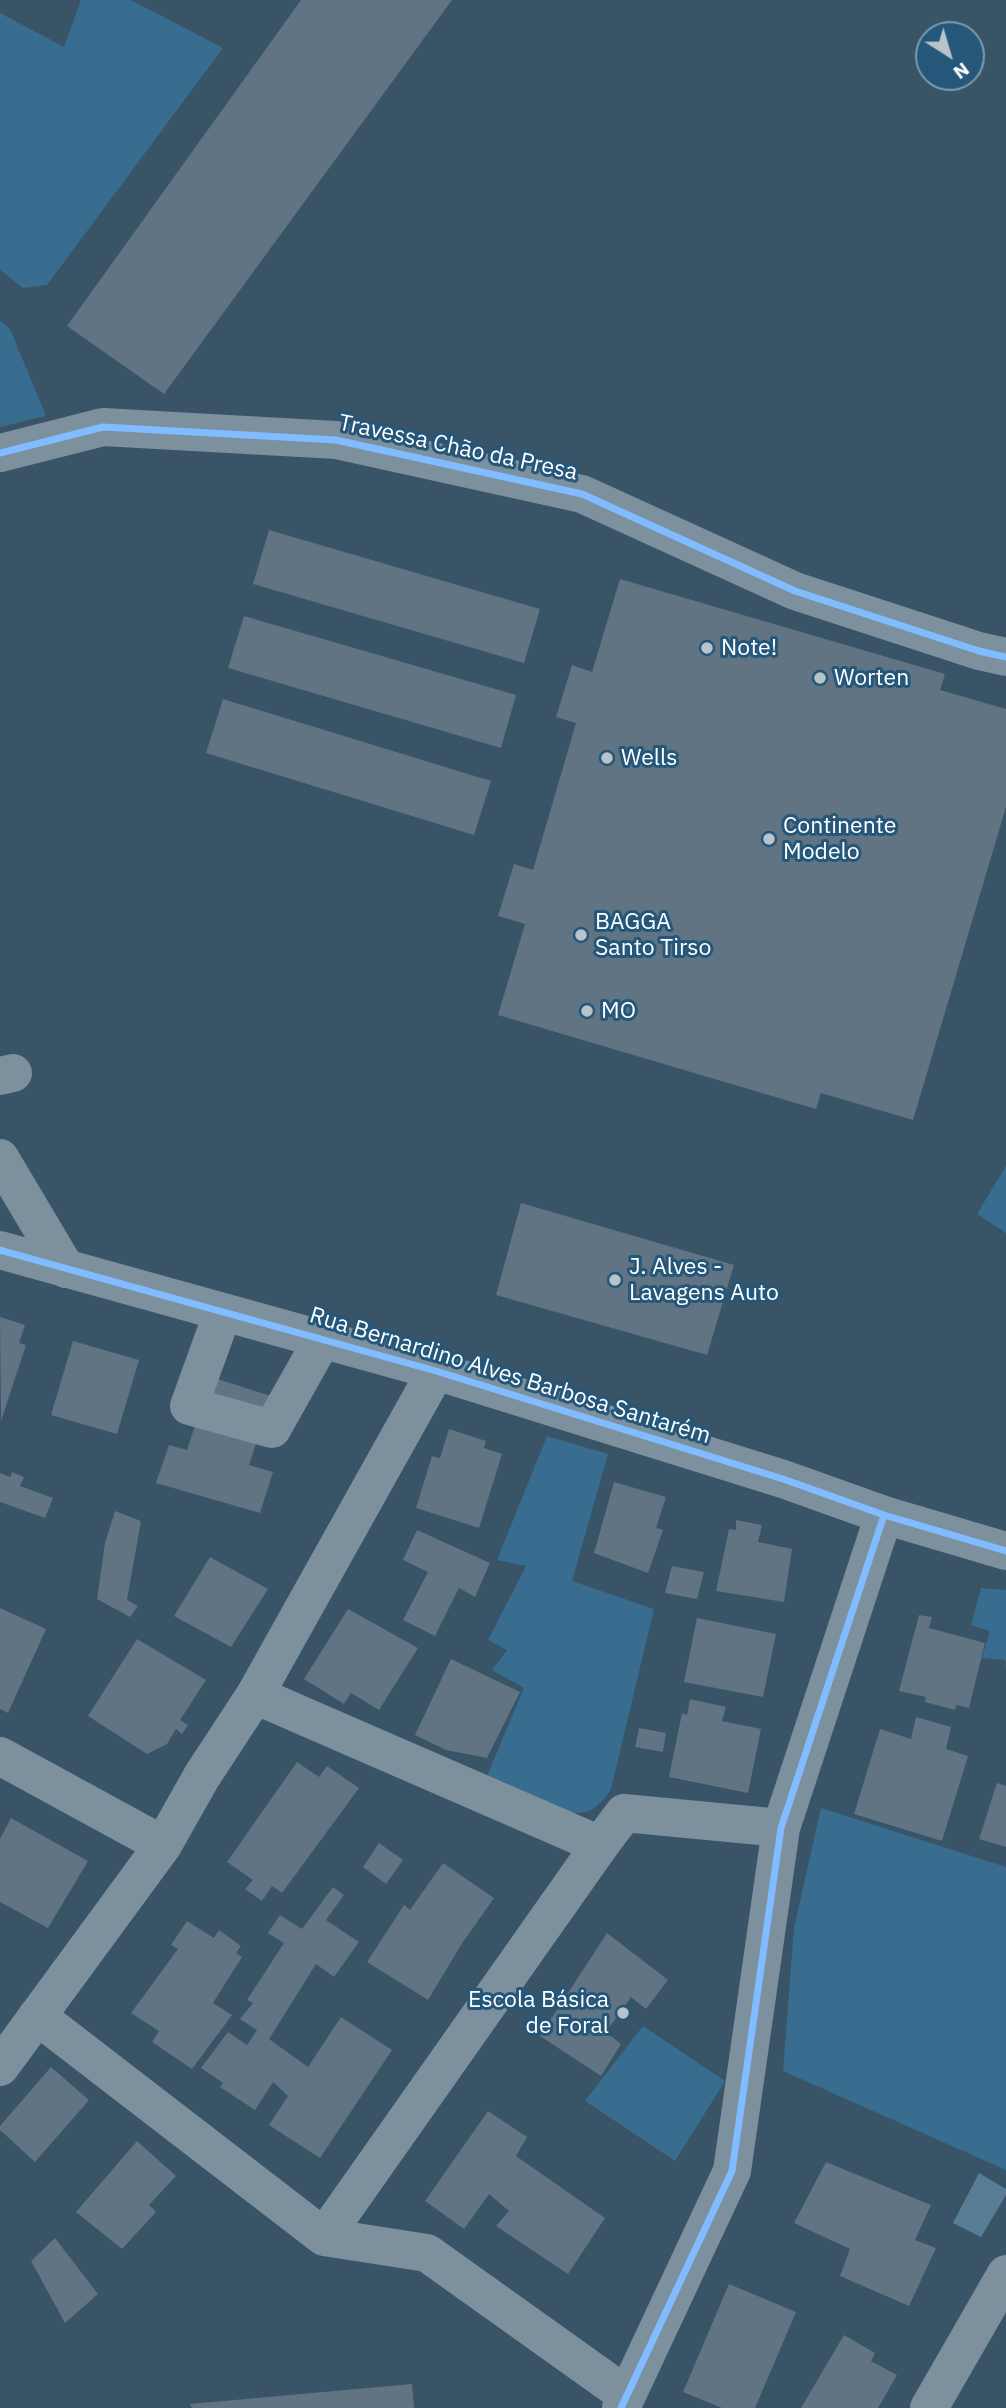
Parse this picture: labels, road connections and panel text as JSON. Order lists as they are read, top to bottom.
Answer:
{
  "streets": {
    "street": ["Travessa Chão da Presa", "Rua Bernardino Alves Barbosa Santarém"]
  },
  "places": [
    "Note!",
    "Worten",
    "Wells",
    "Continente Modelo",
    "BAGGA Santo Tirso",
    "MO",
    "J. Alves - Lavagens Auto",
    "Escola Básica de Foral"
  ],
  "north": "bottom right"
}
